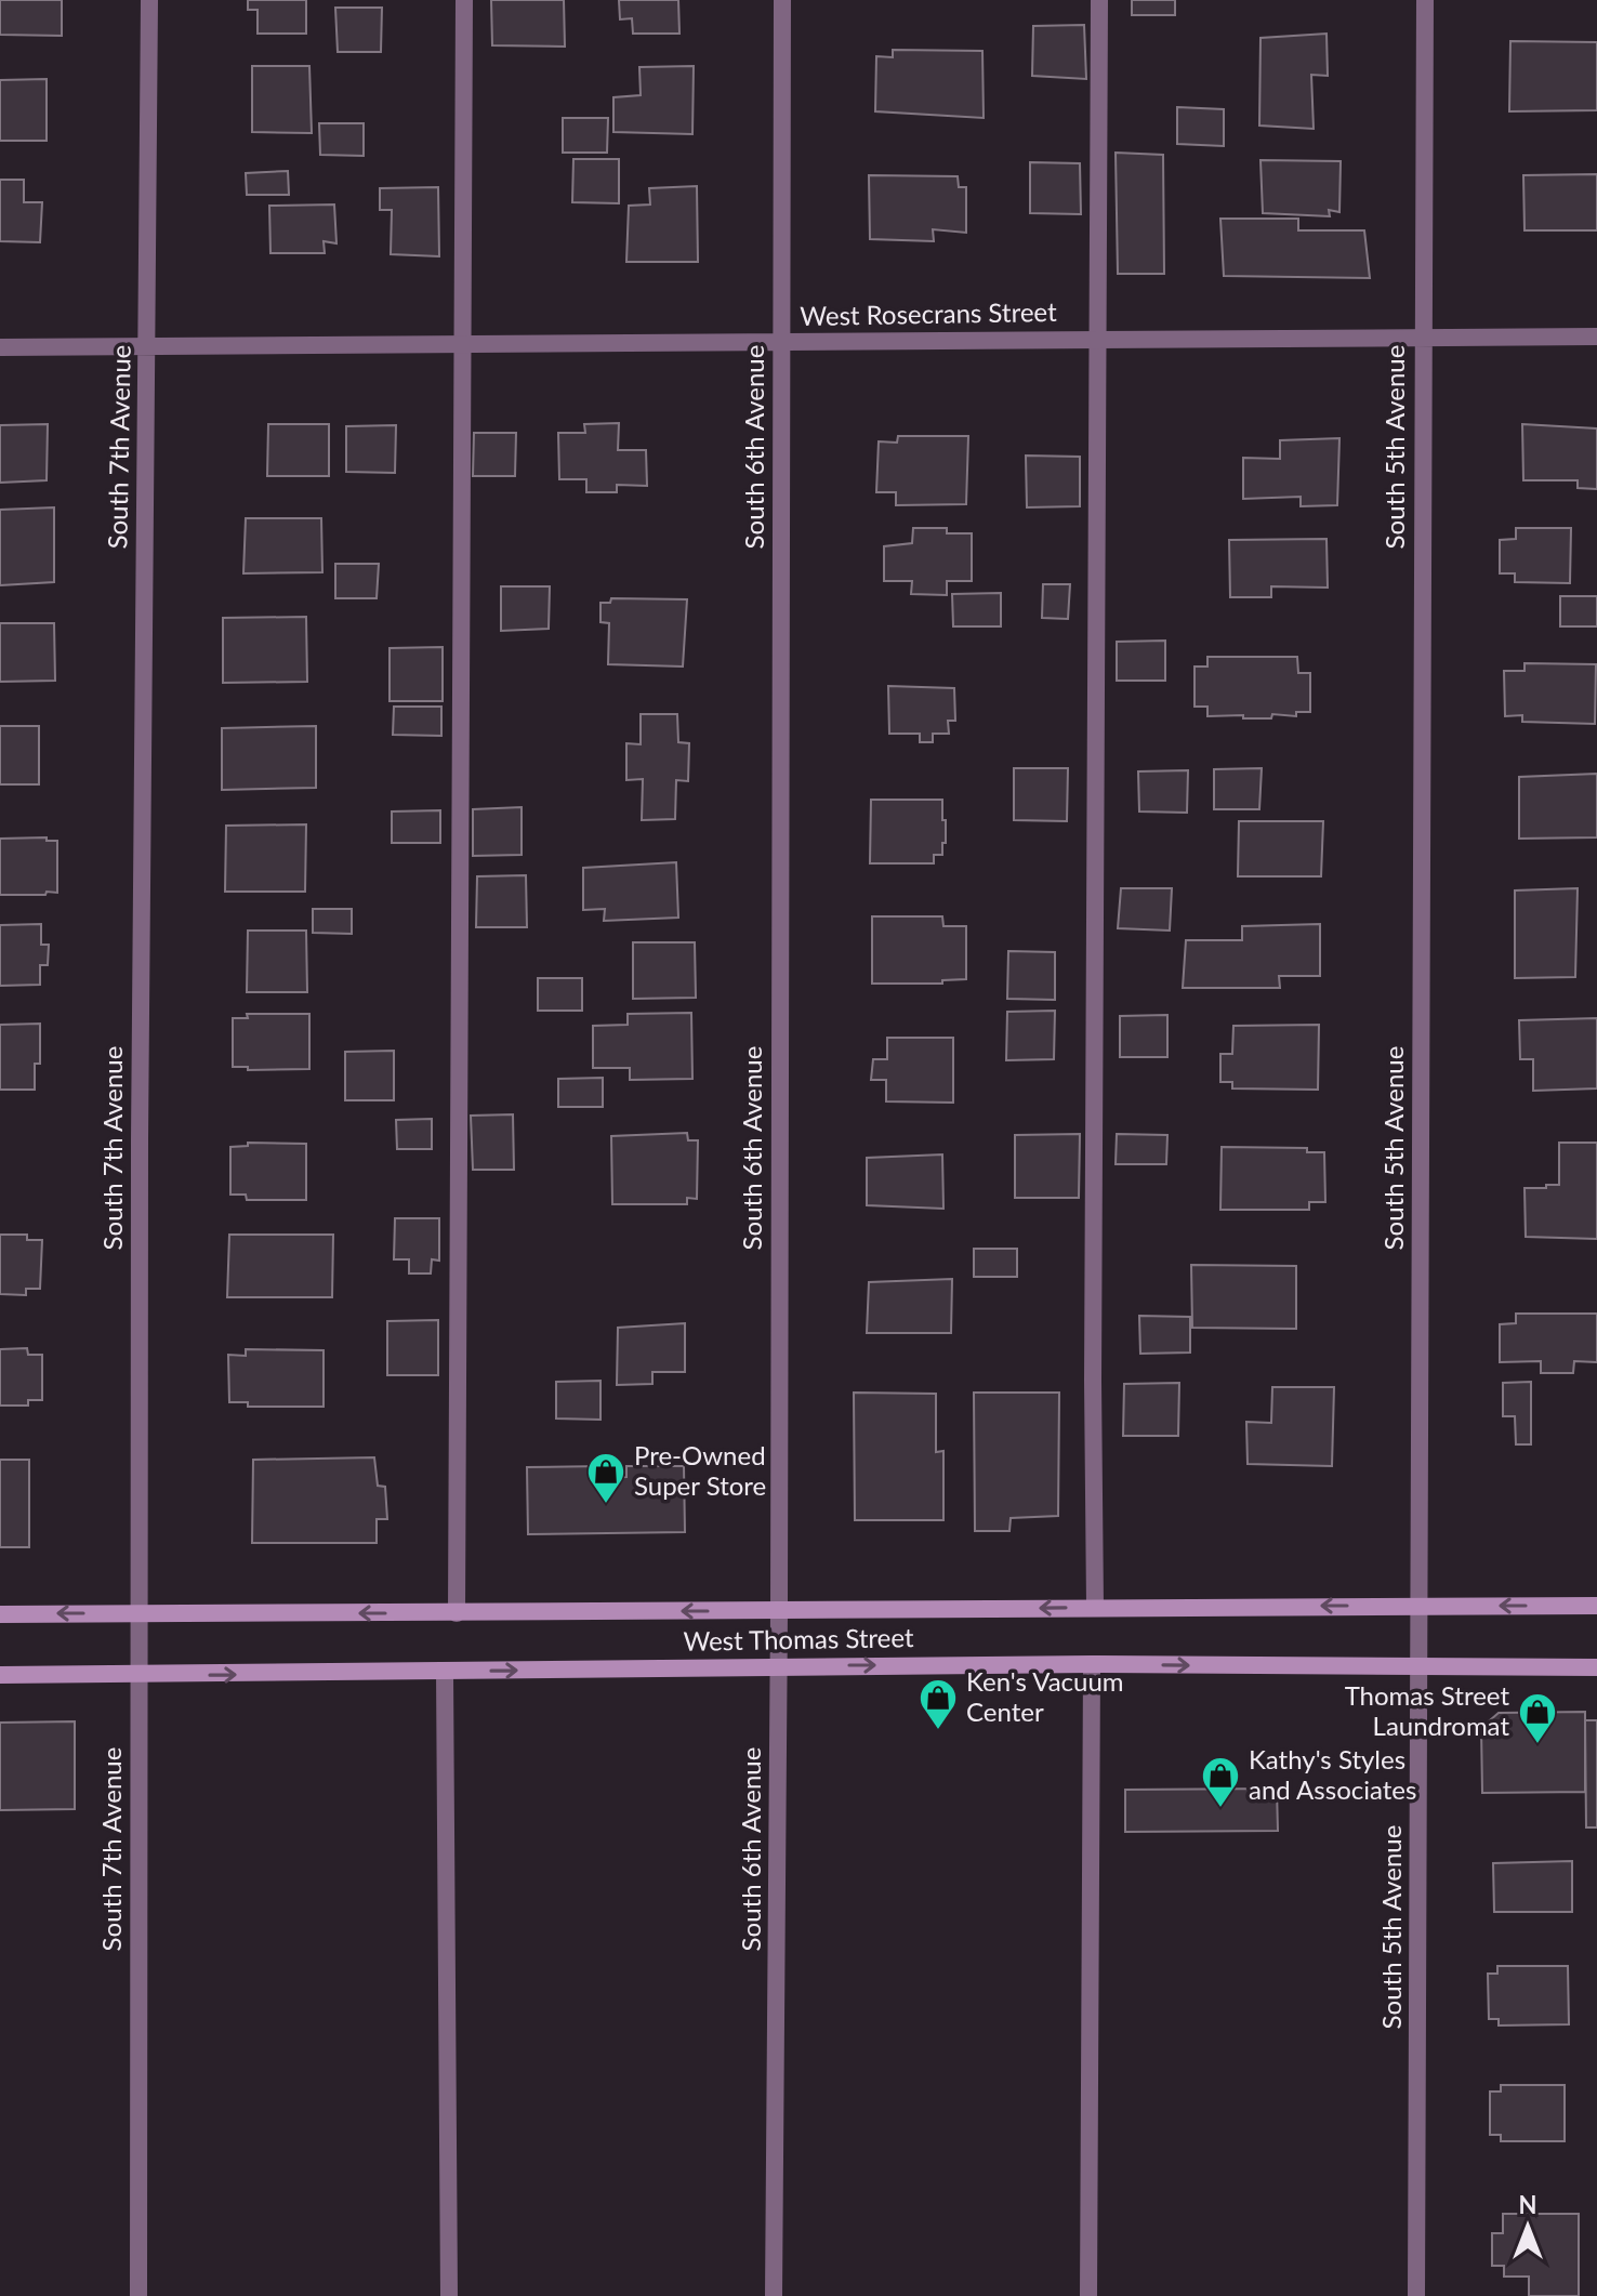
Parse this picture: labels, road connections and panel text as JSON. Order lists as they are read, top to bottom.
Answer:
{
  "streets": {
    "main road": ["West Thomas Street"],
    "street": [
      "West Rosecrans Street",
      "South 7th Avenue",
      "South 6th Avenue",
      "South 5th Avenue"
    ]
  },
  "crossings": [
    ["West Rosecrans Street", "South 7th Avenue"],
    ["West Rosecrans Street", "South 6th Avenue"],
    ["West Rosecrans Street", "South 5th Avenue"],
    ["South 7th Avenue", "West Thomas Street"],
    ["South 6th Avenue", "West Thomas Street"],
    ["South 5th Avenue", "West Thomas Street"]
  ],
  "places": {
    "shop": [
      "Pre-Owned Super Store",
      "Ken's Vacuum Center",
      "Thomas Street Laundromat",
      "Kathy's Styles and Associates"
    ]
  },
  "north": "top"
}
